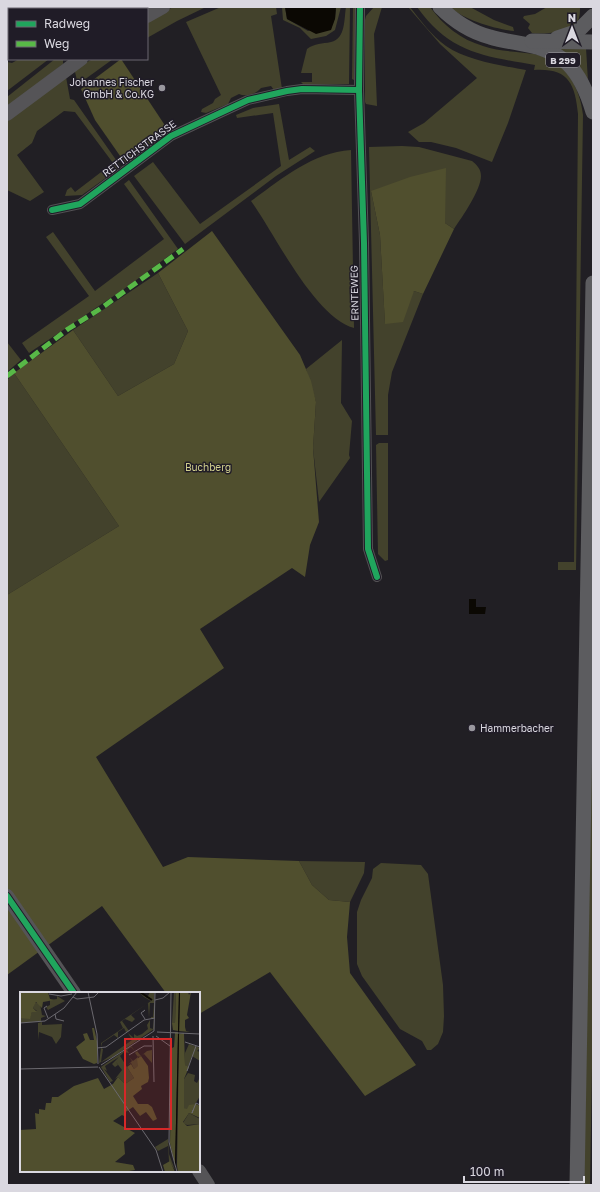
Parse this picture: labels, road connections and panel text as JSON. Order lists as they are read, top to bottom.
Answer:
{
  "streets": {
    "main road": ["B 299"],
    "street": ["RETTICHSTRASSE", "ERNTEWEG"]
  },
  "crossings": [
    ["RETTICHSTRASSE", "ERNTEWEG"]
  ],
  "parks": ["Buchberg"],
  "places": ["Johannes Fischer GmbH & Co.KG", "Hammerbacher"],
  "legend": ["Radweg", "Weg"],
  "scale_bar": "100 m",
  "north": "top"
}
